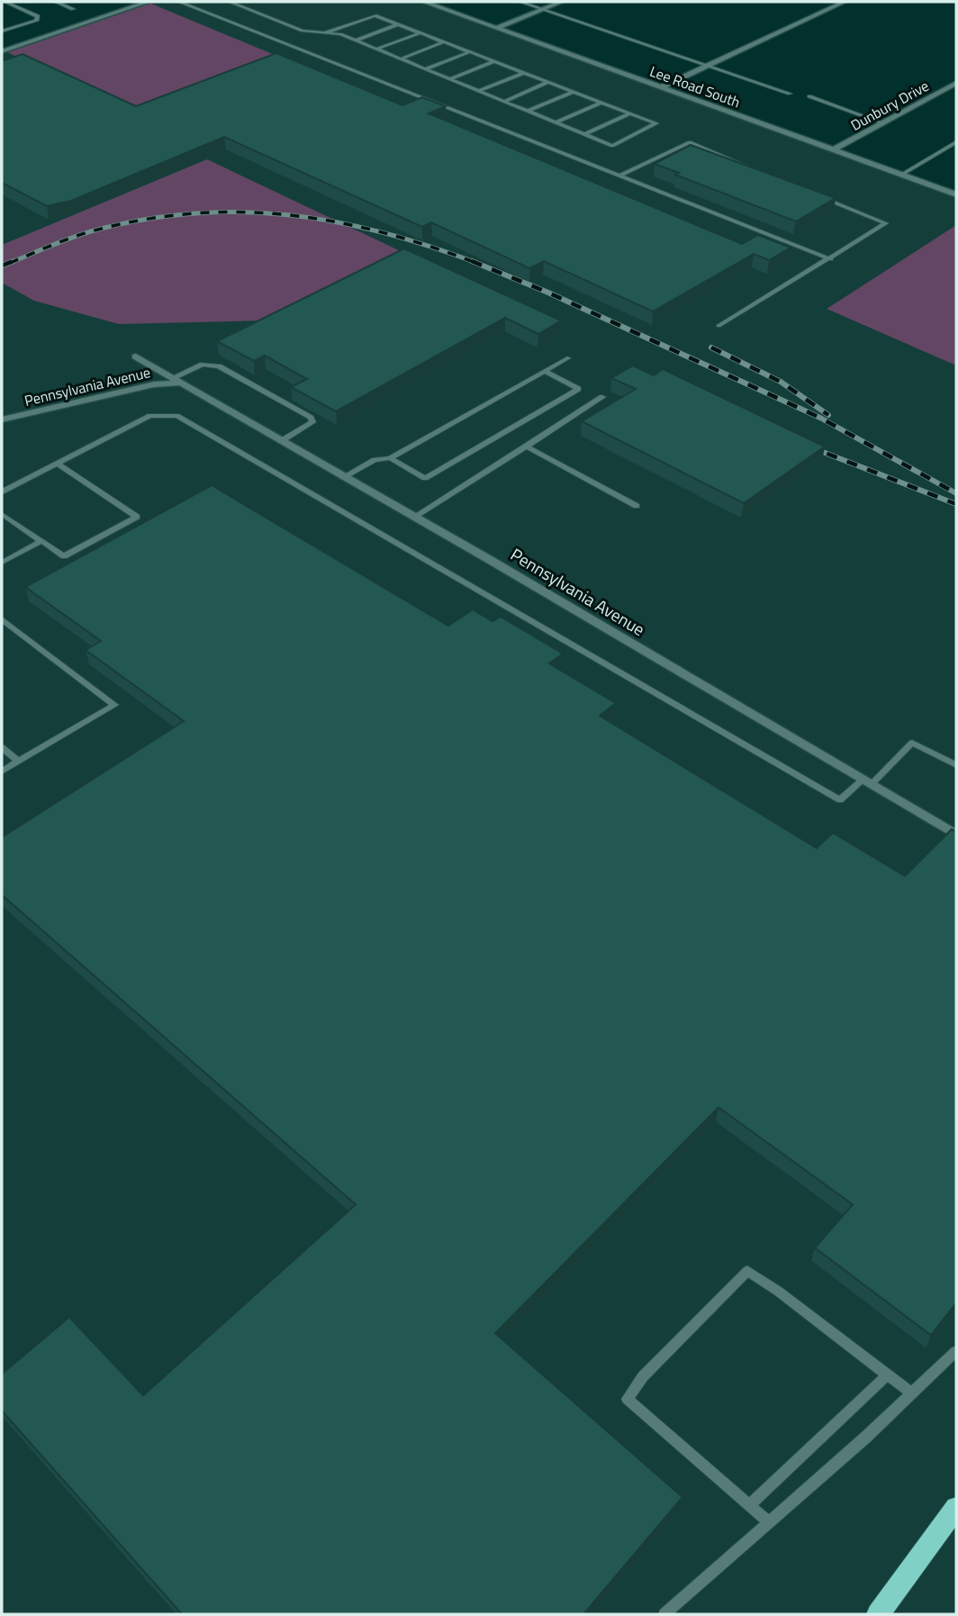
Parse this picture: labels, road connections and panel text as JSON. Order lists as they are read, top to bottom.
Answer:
{
  "streets": {
    "street": ["Lee Road South", "Dunbury Drive", "Pennsylvania Avenue"]
  },
  "crossings": [
    ["Lee Road South", "Dunbury Drive"]
  ]
}
